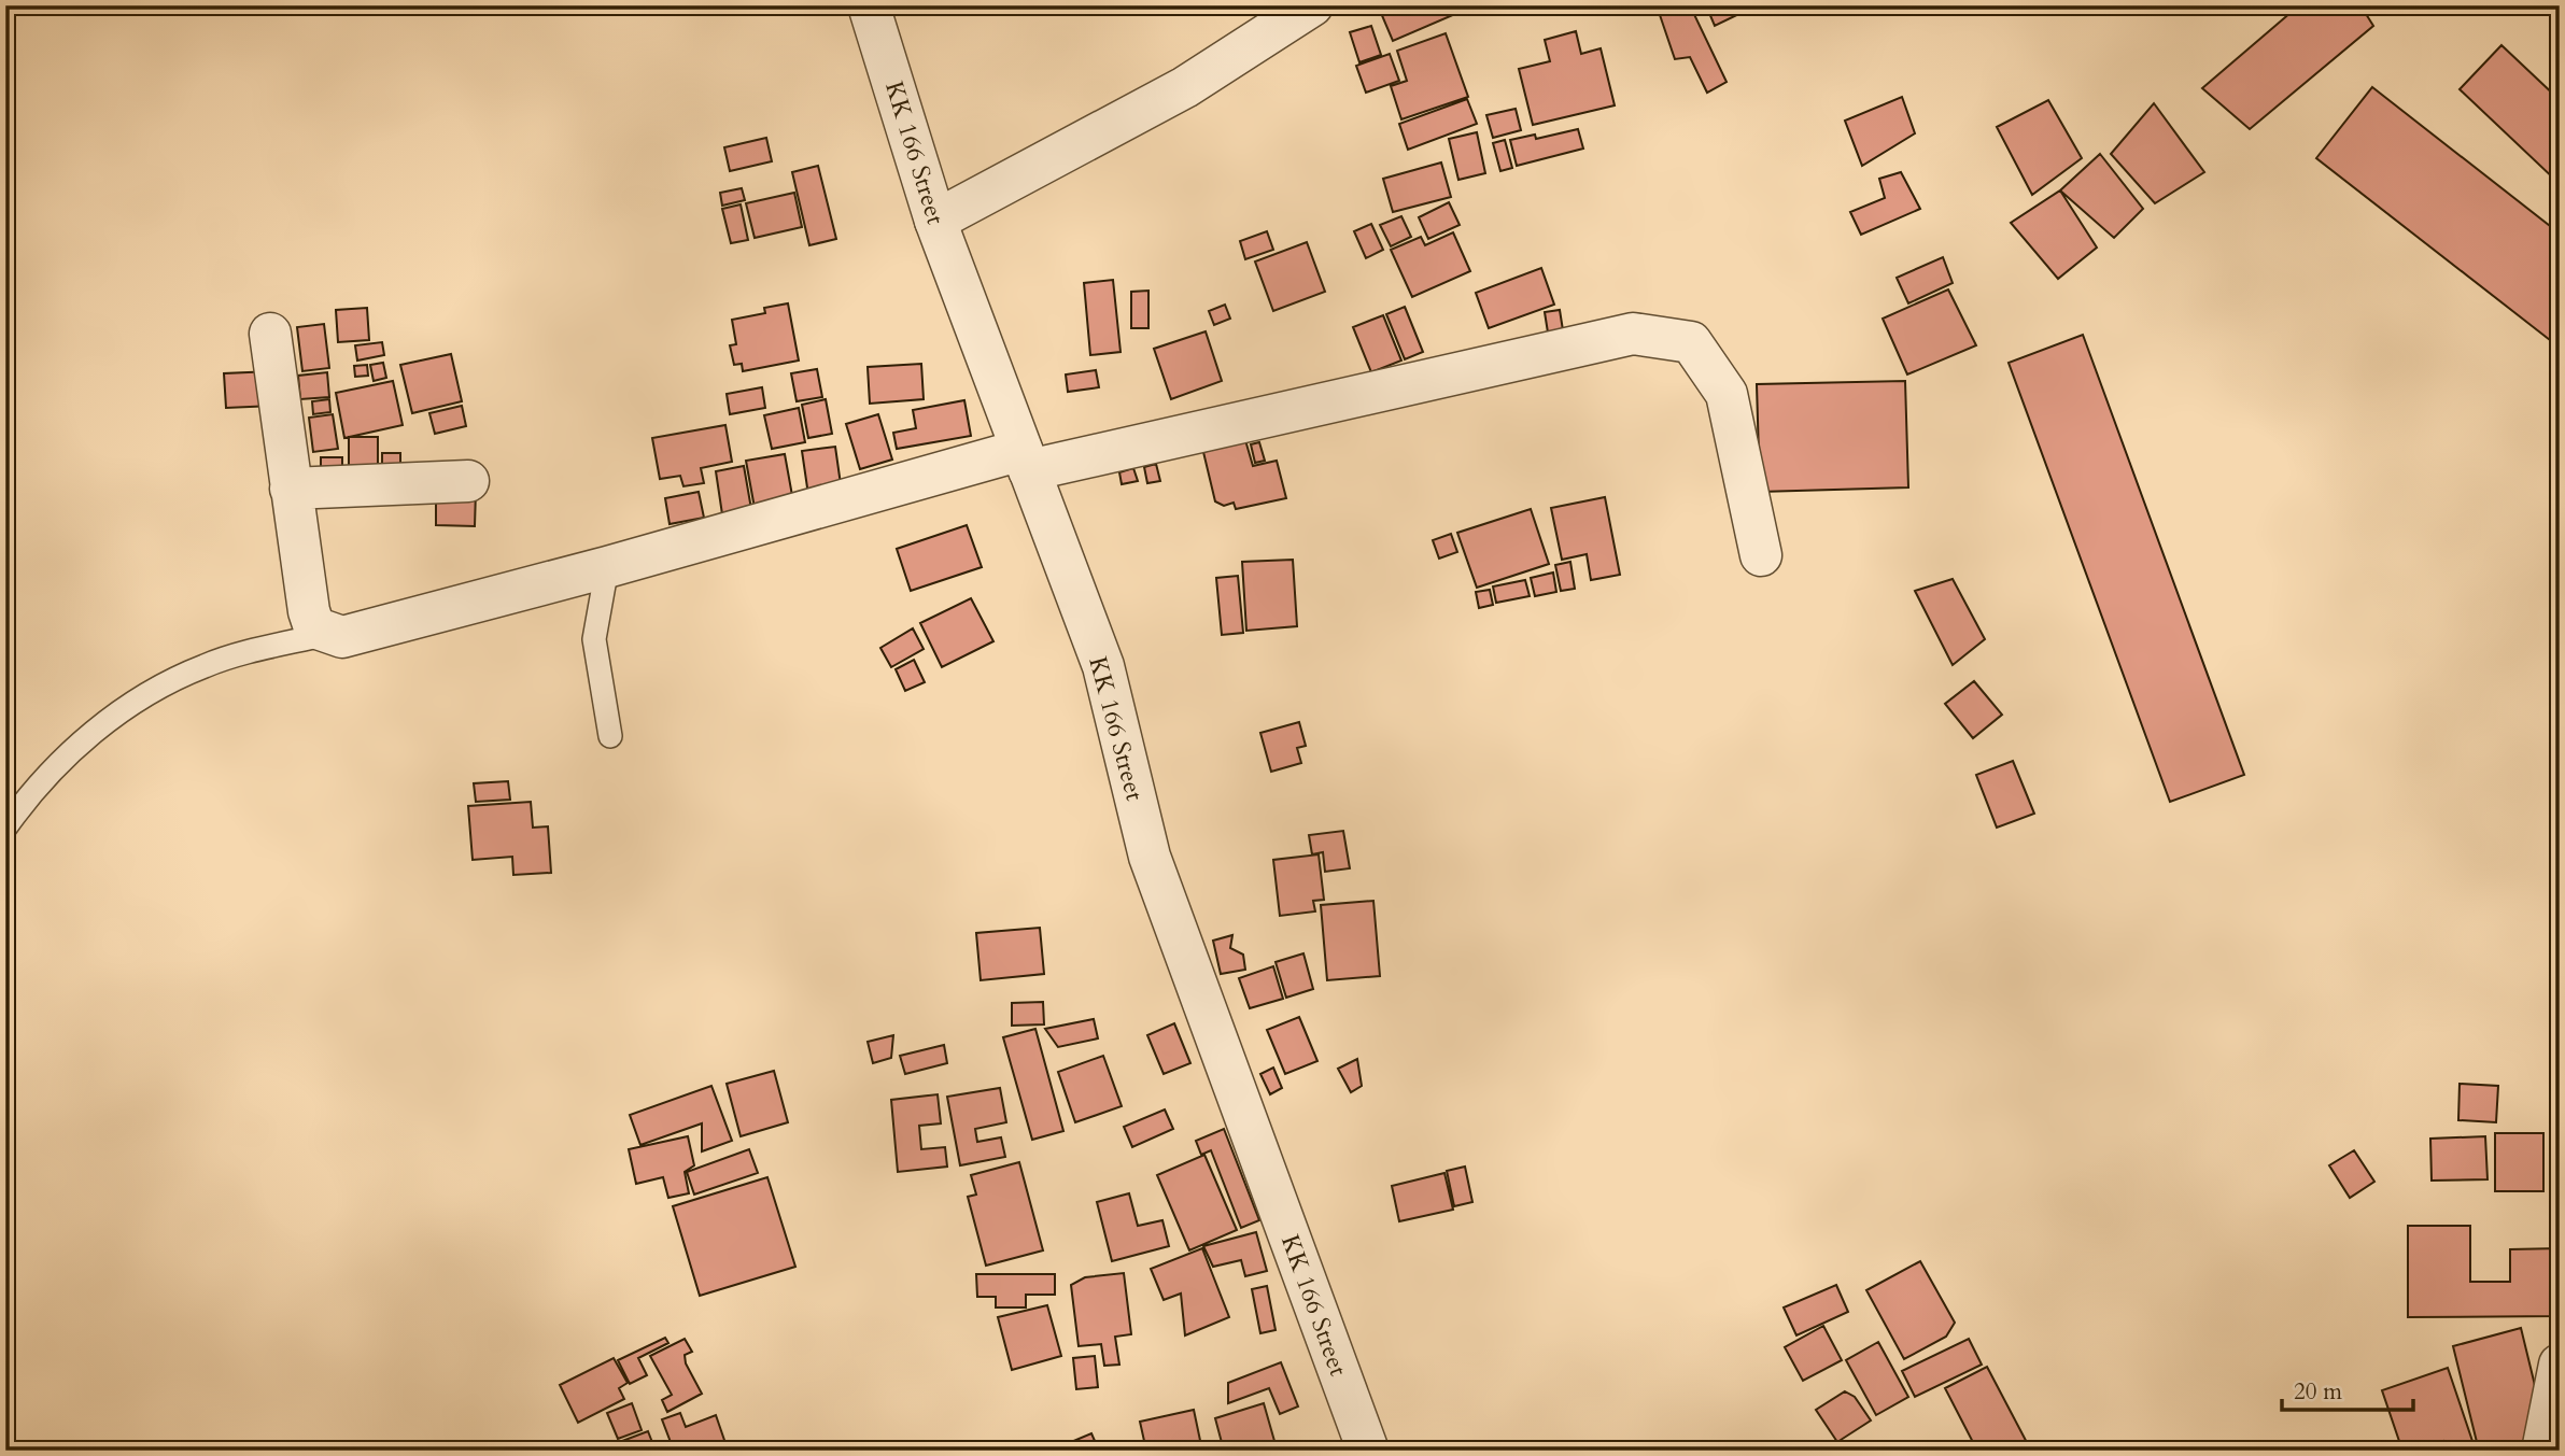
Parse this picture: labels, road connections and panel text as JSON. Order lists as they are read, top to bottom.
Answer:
{
  "streets": {
    "street": ["KK 166 Street"]
  },
  "scale_bar": "20 m"
}
